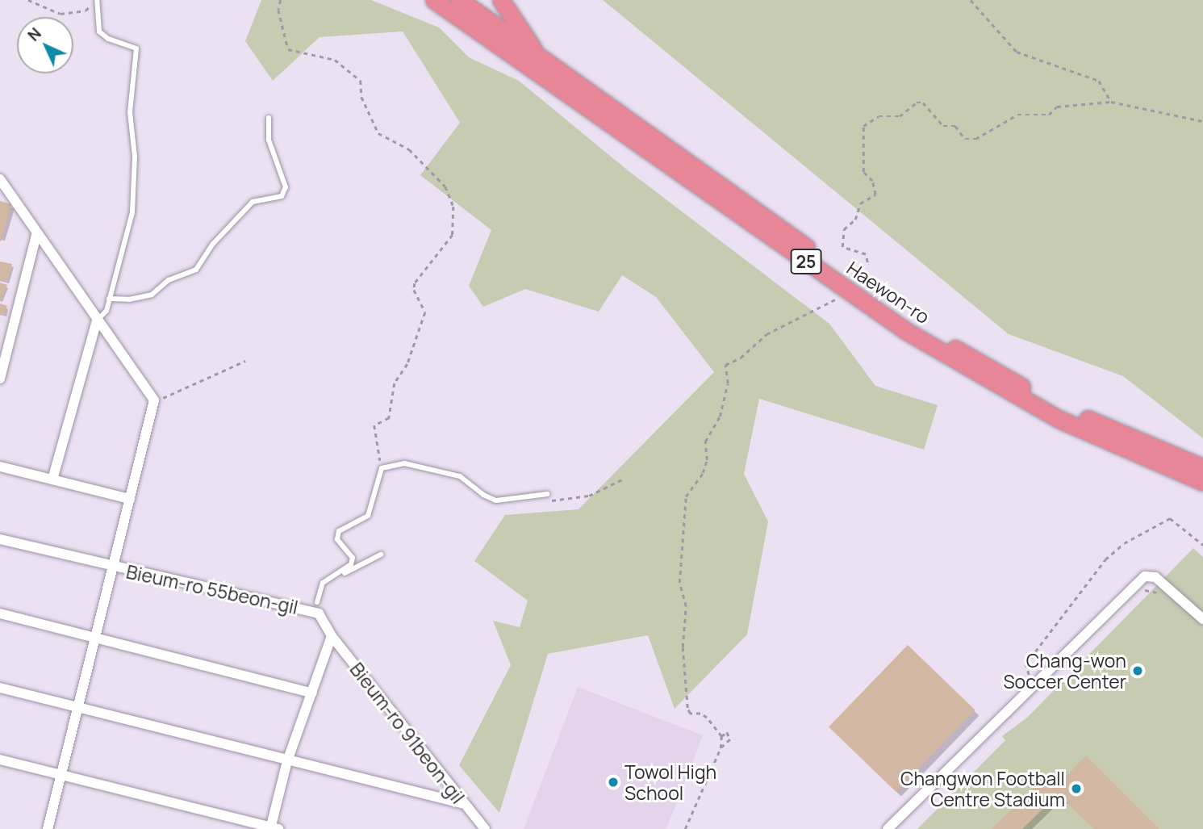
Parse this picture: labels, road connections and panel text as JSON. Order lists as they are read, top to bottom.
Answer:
{
  "streets": {
    "highway": ["25", "Haewon-ro"],
    "street": ["Bieum-ro 55beon-gil", "Bieum-ro 91beon-gil"]
  },
  "crossings": [
    ["Bieum-ro 55beon-gil", "Bieum-ro 91beon-gil"]
  ],
  "places": ["Chang-won Soccer Center", "Towol High School", "Changwon Football Centre Stadium"],
  "north": "top left"
}
